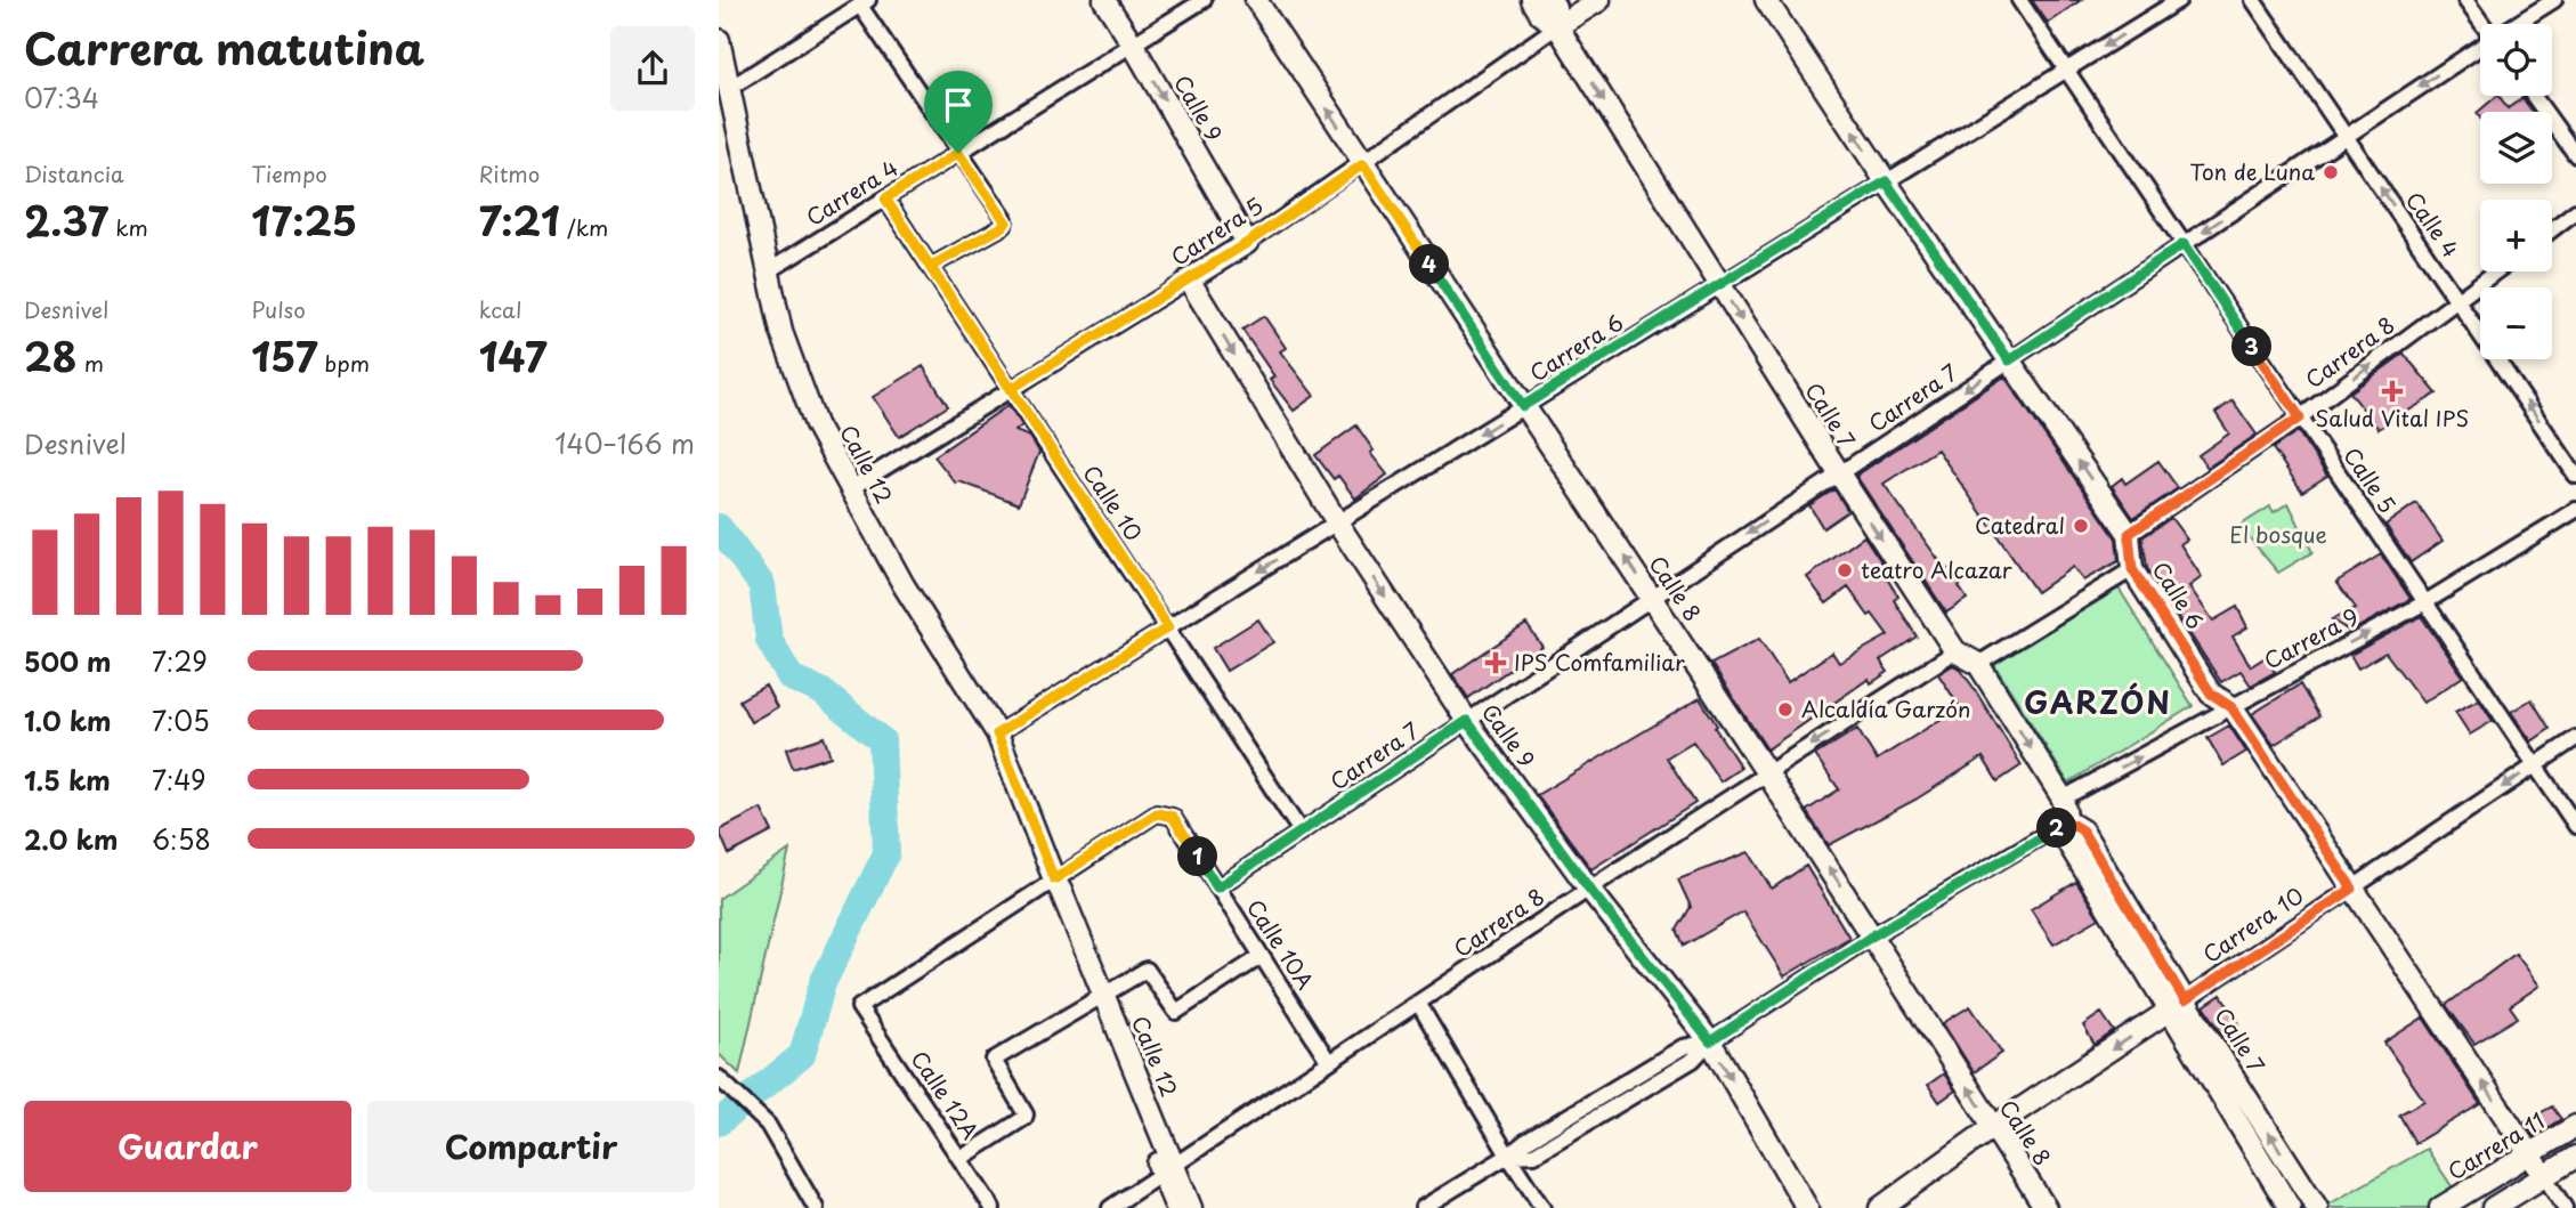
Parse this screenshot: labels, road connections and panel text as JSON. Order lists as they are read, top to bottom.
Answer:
{
  "streets": {
    "street": [
      "Calle 9",
      "Carrera 4",
      "Calle 4",
      "Carrera 5",
      "Carrera 6",
      "Carrera 8",
      "Carrera 7",
      "Calle 7",
      "Calle 12",
      "Calle 5",
      "Calle 10",
      "Calle 8",
      "Calle 6",
      "Carrera 9",
      "Carrera 10",
      "Calle 10A",
      "Calle 12A",
      "Carrera 11"
    ]
  },
  "crossings": [
    ["Calle 9", "Carrera 4"],
    ["Calle 9", "Carrera 5"],
    ["Calle 9", "Carrera 6"],
    ["Calle 9", "Carrera 8"],
    ["Calle 9", "Carrera 7"],
    ["Carrera 4", "Calle 12"],
    ["Carrera 4", "Calle 10"],
    ["Calle 4", "Carrera 8"],
    ["Calle 4", "Carrera 7"],
    ["Carrera 5", "Calle 7"],
    ["Carrera 5", "Calle 12"],
    ["Carrera 5", "Calle 10"],
    ["Carrera 5", "Calle 8"],
    ["Carrera 6", "Calle 7"],
    ["Carrera 6", "Calle 12"],
    ["Carrera 6", "Calle 5"],
    ["Carrera 6", "Calle 10"],
    ["Carrera 6", "Calle 8"],
    ["Carrera 6", "Calle 6"],
    ["Carrera 8", "Calle 7"],
    ["Carrera 8", "Calle 12"],
    ["Carrera 8", "Calle 5"],
    ["Carrera 8", "Calle 8"],
    ["Carrera 8", "Calle 6"],
    ["Carrera 8", "Calle 10A"],
    ["Carrera 7", "Calle 7"],
    ["Carrera 7", "Calle 5"],
    ["Carrera 7", "Calle 10"],
    ["Carrera 7", "Calle 8"],
    ["Carrera 7", "Calle 6"],
    ["Carrera 7", "Calle 10A"],
    ["Calle 7", "Carrera 9"],
    ["Calle 7", "Carrera 10"],
    ["Calle 12", "Calle 10A"],
    ["Calle 12", "Calle 12A"],
    ["Calle 5", "Carrera 9"],
    ["Calle 5", "Carrera 10"],
    ["Calle 8", "Carrera 10"],
    ["Calle 6", "Carrera 9"],
    ["Calle 6", "Carrera 10"],
    ["Calle 6", "Carrera 11"],
    ["Calle 10A", "Calle 12A"]
  ],
  "one_way": [
    "Calle 9",
    "Calle 4",
    "Carrera 6",
    "Carrera 7",
    "Calle 8",
    "Calle 6",
    "Carrera 9",
    "Carrera 10"
  ],
  "districts": ["GARZÓN"],
  "parks": ["El bosque"],
  "places": {
    "other": [
      "Ton de Luna",
      "Catedral",
      "teatro Alcazar",
      "Alcaldía Garzón"
    ],
    "health": ["Salud Vital IPS", "IPS Comfamiliar"]
  },
  "page": {
    "heading": ["Carrera matutina", "07:34"],
    "map_buttons": ["+", "−"],
    "stats": [
      ["Distancia", "2.37 km"],
      ["Tiempo", "17:25"],
      ["Ritmo", "7:21 /km"],
      ["Desnivel", "28 m"],
      ["Pulso", "157 bpm"],
      ["kcal", "147"]
    ],
    "pins": [
      "4",
      "3",
      "2",
      "1"
    ],
    "chart": ["Desnivel", "140–166 m"],
    "list": [
      {
        "name": "500 m",
        "note": "7:29"
      },
      {
        "name": "1.0 km",
        "note": "7:05"
      },
      {
        "name": "1.5 km",
        "note": "7:49"
      },
      {
        "name": "2.0 km",
        "note": "6:58"
      }
    ],
    "buttons": ["Guardar", "Compartir"]
  }
}
